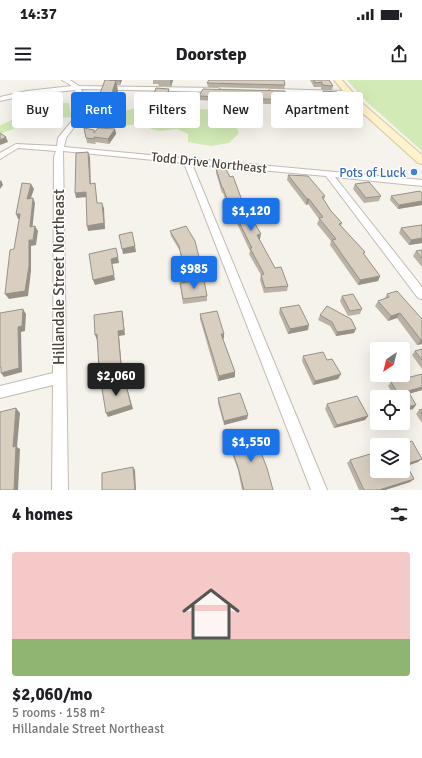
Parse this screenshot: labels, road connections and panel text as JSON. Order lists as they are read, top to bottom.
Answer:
{
  "streets": {
    "street": ["Todd Drive Northeast", "Hillandale Street Northeast"]
  },
  "crossings": [
    ["Todd Drive Northeast", "Hillandale Street Northeast"]
  ],
  "places": ["Pots of Luck"],
  "north": "bottom left",
  "page": {
    "status": "14:37",
    "header": "Doorstep",
    "chip": [
      "Buy",
      "Rent",
      "Filters",
      "New",
      "Apartment"
    ],
    "price": [
      "$1,120",
      "$985",
      "$2,060",
      "$1,550"
    ],
    "heading": "4 homes",
    "list": [
      {
        "name": "$2,060/mo",
        "note": "5 rooms · 158 m² · Hillandale Street Northeast"
      }
    ]
  }
}
